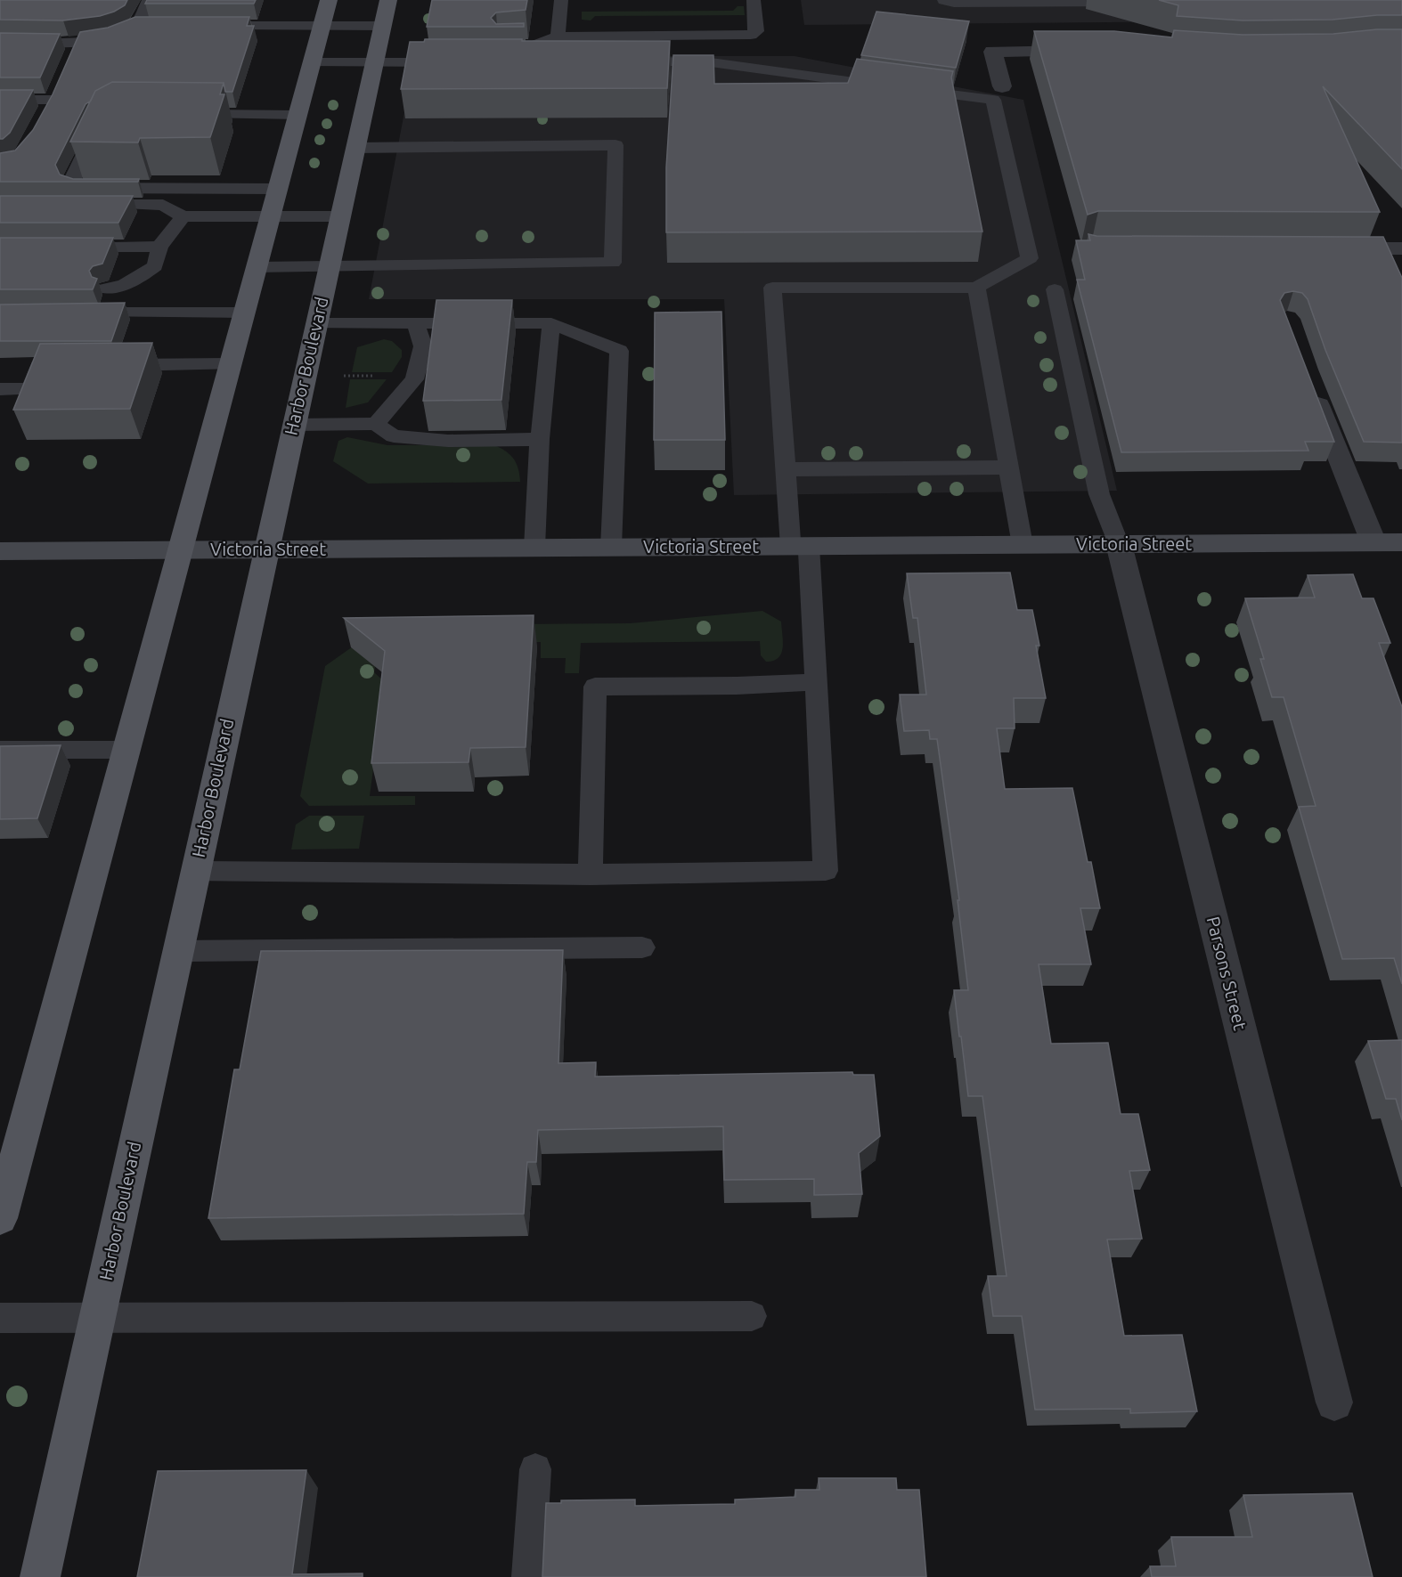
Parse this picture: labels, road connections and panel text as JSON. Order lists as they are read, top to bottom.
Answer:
{
  "streets": {
    "main road": ["Harbor Boulevard", "Victoria Street"],
    "street": ["Parsons Street"]
  },
  "crossings": [
    ["Harbor Boulevard", "Victoria Street"],
    ["Victoria Street", "Parsons Street"]
  ]
}
